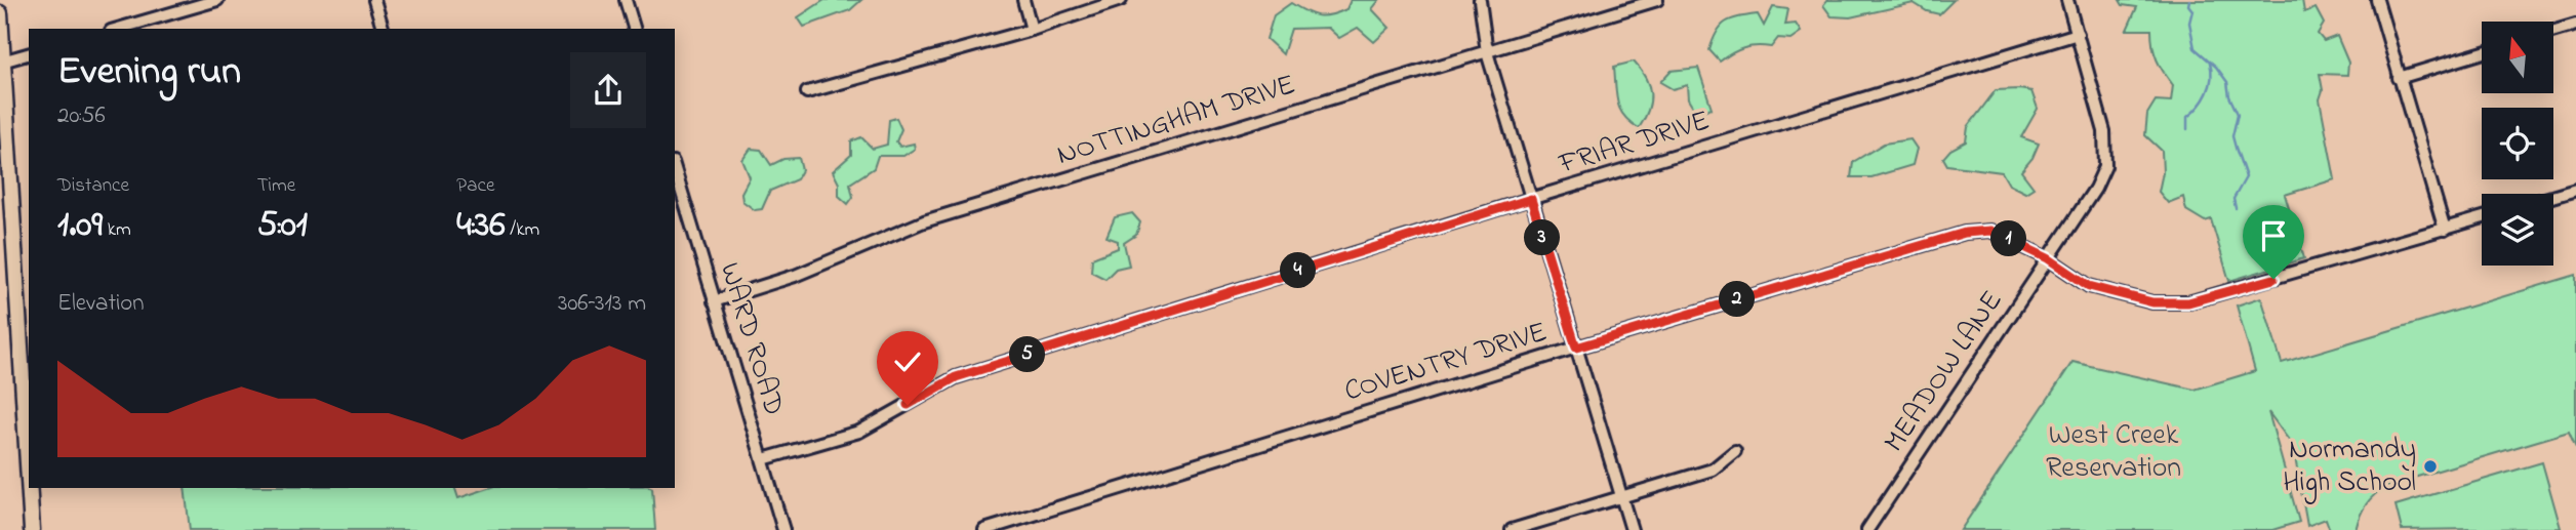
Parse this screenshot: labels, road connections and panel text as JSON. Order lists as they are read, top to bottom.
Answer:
{
  "streets": {
    "street": [
      "NOTTINGHAM DRIVE",
      "FRIAR DRIVE",
      "WARD ROAD",
      "COVENTRY DRIVE",
      "MEADOW LANE"
    ]
  },
  "crossings": [
    ["NOTTINGHAM DRIVE", "WARD ROAD"],
    ["FRIAR DRIVE", "WARD ROAD"],
    ["FRIAR DRIVE", "MEADOW LANE"],
    ["COVENTRY DRIVE", "MEADOW LANE"]
  ],
  "parks": ["West Creek Reservation"],
  "places": ["Normandy High School"],
  "north": "top",
  "page": {
    "heading": ["Evening run", "20:56"],
    "stats": [
      ["Distance", "1.09 km"],
      ["Time", "5:01"],
      ["Pace", "4:36 /km"]
    ],
    "pins": [
      "3",
      "1",
      "4",
      "2",
      "5"
    ],
    "chart": ["Elevation", "306–313 m"]
  }
}
